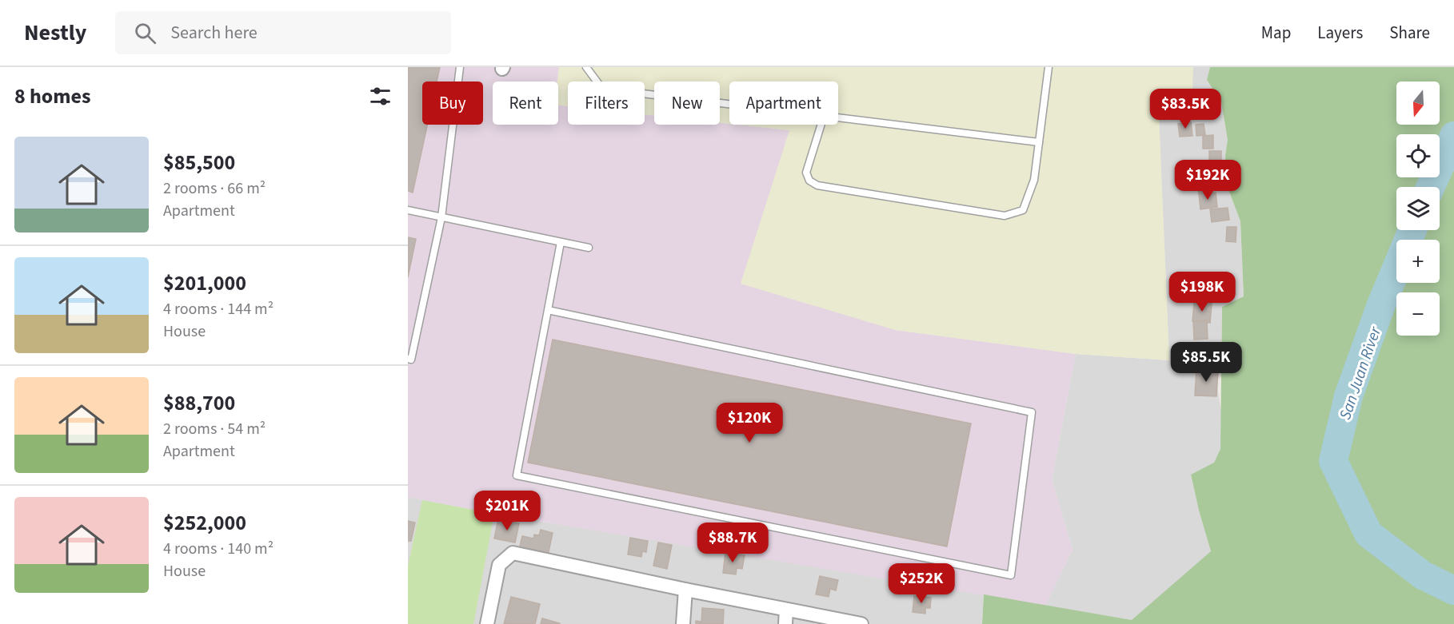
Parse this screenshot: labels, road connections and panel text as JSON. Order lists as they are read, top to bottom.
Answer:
{
  "water": ["San Juan River"],
  "north": "bottom",
  "page": {
    "header": "Nestly",
    "search": "Search here",
    "nav": ["Map", "Layers", "Share"],
    "heading": "8 homes",
    "map_buttons": ["+", "−"],
    "chip": [
      "Buy",
      "Rent",
      "Filters",
      "New",
      "Apartment"
    ],
    "price": [
      "$83.5K",
      "$192K",
      "$198K",
      "$85.5K",
      "$120K",
      "$201K",
      "$88.7K",
      "$252K"
    ],
    "list": [
      {
        "name": "$85,500",
        "note": "2 rooms · 66 m² · Apartment"
      },
      {
        "name": "$201,000",
        "note": "4 rooms · 144 m² · House"
      },
      {
        "name": "$88,700",
        "note": "2 rooms · 54 m² · Apartment"
      },
      {
        "name": "$252,000",
        "note": "4 rooms · 140 m² · House"
      }
    ]
  }
}
